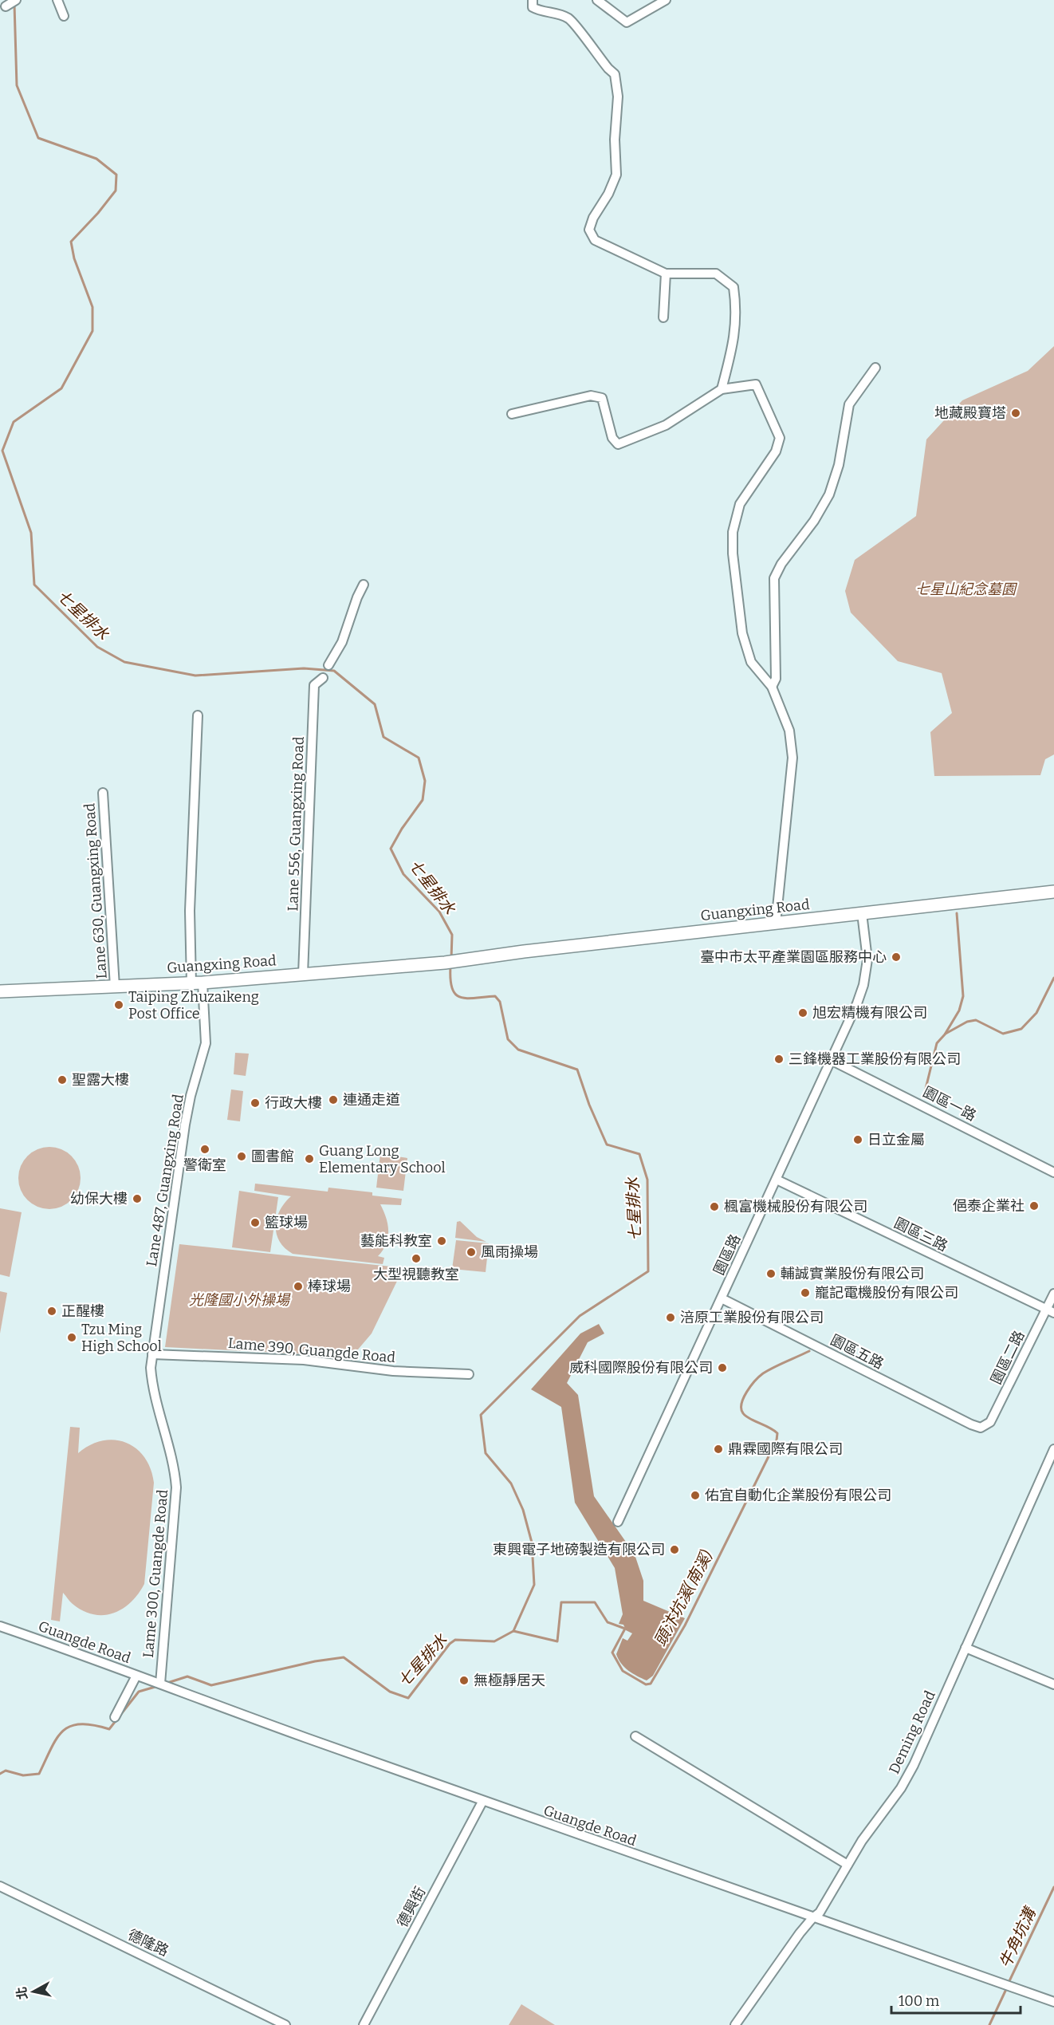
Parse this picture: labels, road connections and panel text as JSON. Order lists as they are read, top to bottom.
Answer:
{
  "streets": {
    "main road": ["Guangxing Road"],
    "street": [
      "Lane 556, Guangxing Road",
      "Lane 630, Guangxing Road",
      "園區一路",
      "Lane 487, Guangxing Road",
      "園區三路",
      "園區路",
      "Lame 390, Guangde Road",
      "園區五路",
      "園區二路",
      "Lame 300, Guangde Road",
      "Guangde Road",
      "Deming Road",
      "德興街",
      "德隆路"
    ]
  },
  "crossings": [
    ["Lane 556, Guangxing Road", "Guangxing Road"],
    ["Lane 630, Guangxing Road", "Guangxing Road"],
    ["Guangxing Road", "Lane 487, Guangxing Road"],
    ["Guangxing Road", "園區路"],
    ["園區一路", "園區路"],
    ["Lane 487, Guangxing Road", "Lame 390, Guangde Road"],
    ["Lane 487, Guangxing Road", "Lame 300, Guangde Road"],
    ["園區三路", "園區路"],
    ["園區三路", "園區二路"],
    ["園區路", "園區五路"],
    ["Lame 390, Guangde Road", "Lame 300, Guangde Road"],
    ["園區五路", "園區二路"],
    ["Lame 300, Guangde Road", "Guangde Road"],
    ["Guangde Road", "Deming Road"],
    ["Guangde Road", "德興街"]
  ],
  "water": ["七星排水", "頭汴坑溪(南溪)", "牛角坑溝"],
  "parks": ["七星山紀念墓園", "光隆國小外操場"],
  "places": [
    "地藏殿寶塔",
    "臺中市太平產業園區服務中心",
    "Taiping Zhuzaikeng Post Office",
    "旭宏精機有限公司",
    "三鋒機器工業股份有限公司",
    "聖露大樓",
    "連通走道",
    "行政大樓",
    "日立金屬",
    "警衛室",
    "圖書館",
    "Guang Long Elementary School",
    "幼保大樓",
    "俋泰企業社",
    "楓富機械股份有限公司",
    "籃球場",
    "藝能科教室",
    "風雨操場",
    "大型視聽教室",
    "輔誠實業股份有限公司",
    "棒球場",
    "巃記電機股份有限公司",
    "正醒樓",
    "涪原工業股份有限公司",
    "Tzu Ming High School",
    "威科國際股份有限公司",
    "鼎霖國際有限公司",
    "佑宜自動化企業股份有限公司",
    "東興電子地磅製造有限公司",
    "無極靜居天"
  ],
  "scale_bar": "100 m",
  "north": "left"
}
